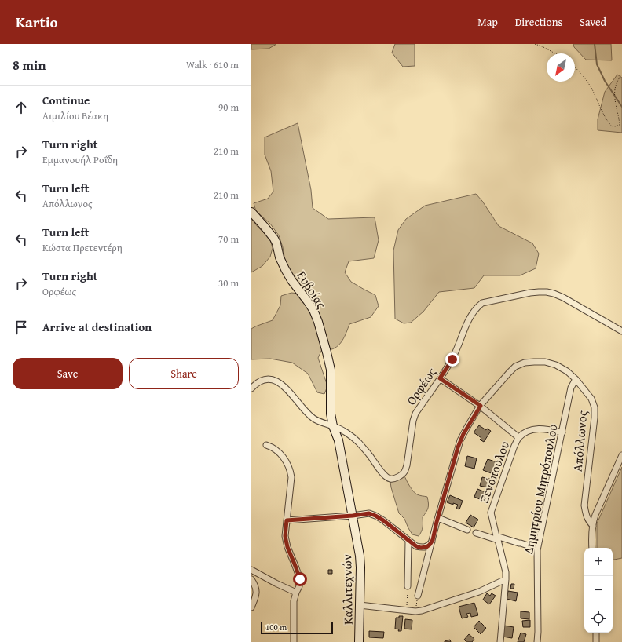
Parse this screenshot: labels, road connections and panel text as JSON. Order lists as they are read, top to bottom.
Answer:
{
  "streets": {
    "street": [
      "Ευβοίας",
      "Ορφέως",
      "Απόλλωνος",
      "Ξενόπουλου",
      "Δημητρίου Μητρόπουλου",
      "Καλλιτεχνών"
    ]
  },
  "crossings": [
    ["Ευβοίας", "Ορφέως"],
    ["Ευβοίας", "Καλλιτεχνών"],
    ["Ορφέως", "Καλλιτεχνών"],
    ["Απόλλωνος", "Δημητρίου Μητρόπουλου"],
    ["Ξενόπουλου", "Δημητρίου Μητρόπουλου"]
  ],
  "scale_bar": "100 m",
  "north": "bottom left",
  "page": {
    "header": "Kartio",
    "nav": ["Map", "Directions", "Saved"],
    "heading": ["8 min", "Walk · 610 m"],
    "list": [
      ["Continue", "Αιμιλίου Βέακη", "90 m"],
      ["Turn right", "Εμμανουήλ Ροΐδη", "210 m"],
      ["Turn left", "Απόλλωνος", "210 m"],
      ["Turn left", "Κώστα Πρετεντέρη", "70 m"],
      ["Turn right", "Ορφέως", "30 m"],
      "Arrive at destination"
    ],
    "buttons": ["Save", "Share"],
    "map_buttons": ["+", "−"],
    "scale": "100 m"
  }
}
